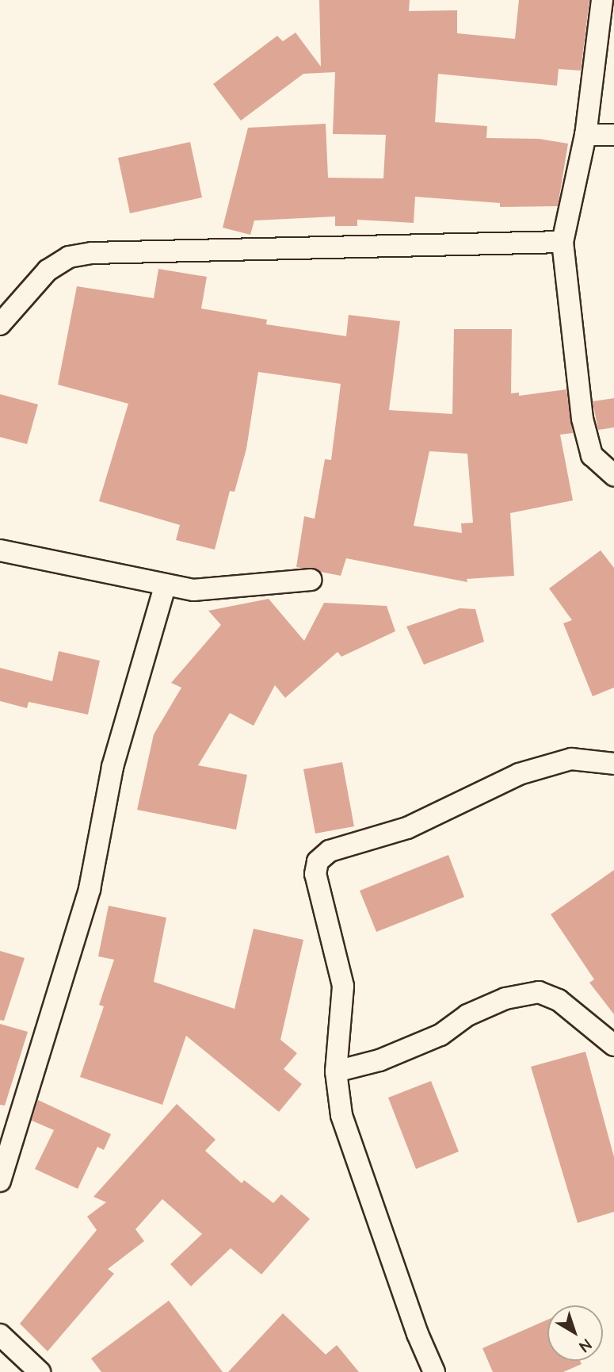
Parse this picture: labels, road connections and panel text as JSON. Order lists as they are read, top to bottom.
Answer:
{
  "north": "bottom right"
}
